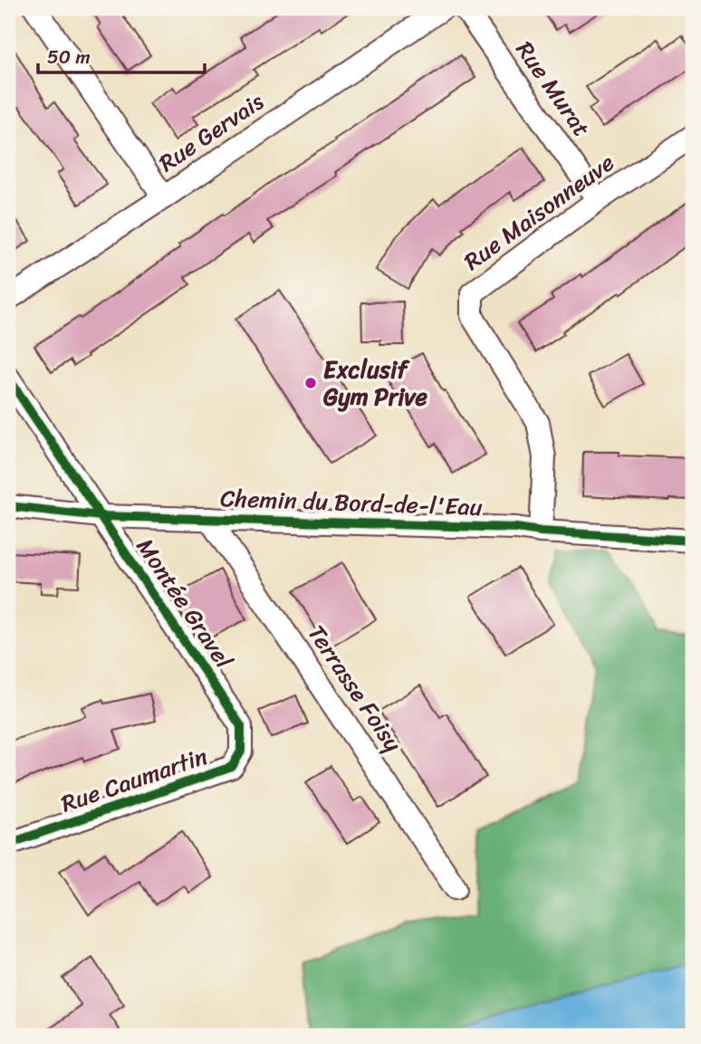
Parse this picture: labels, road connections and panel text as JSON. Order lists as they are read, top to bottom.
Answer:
{
  "streets": {
    "street": [
      "Rue Murat",
      "Rue Gervais",
      "Rue Maisonneuve",
      "Chemin du Bord-de-l'Eau",
      "Montée Gravel",
      "Terrasse Foisy",
      "Rue Caumartin"
    ]
  },
  "crossings": [
    ["Rue Murat", "Rue Maisonneuve"],
    ["Rue Maisonneuve", "Chemin du Bord-de-l'Eau"],
    ["Chemin du Bord-de-l'Eau", "Montée Gravel"],
    ["Chemin du Bord-de-l'Eau", "Terrasse Foisy"],
    ["Montée Gravel", "Rue Caumartin"]
  ],
  "places": ["Exclusif Gym Prive"],
  "scale_bar": "50 m"
}
